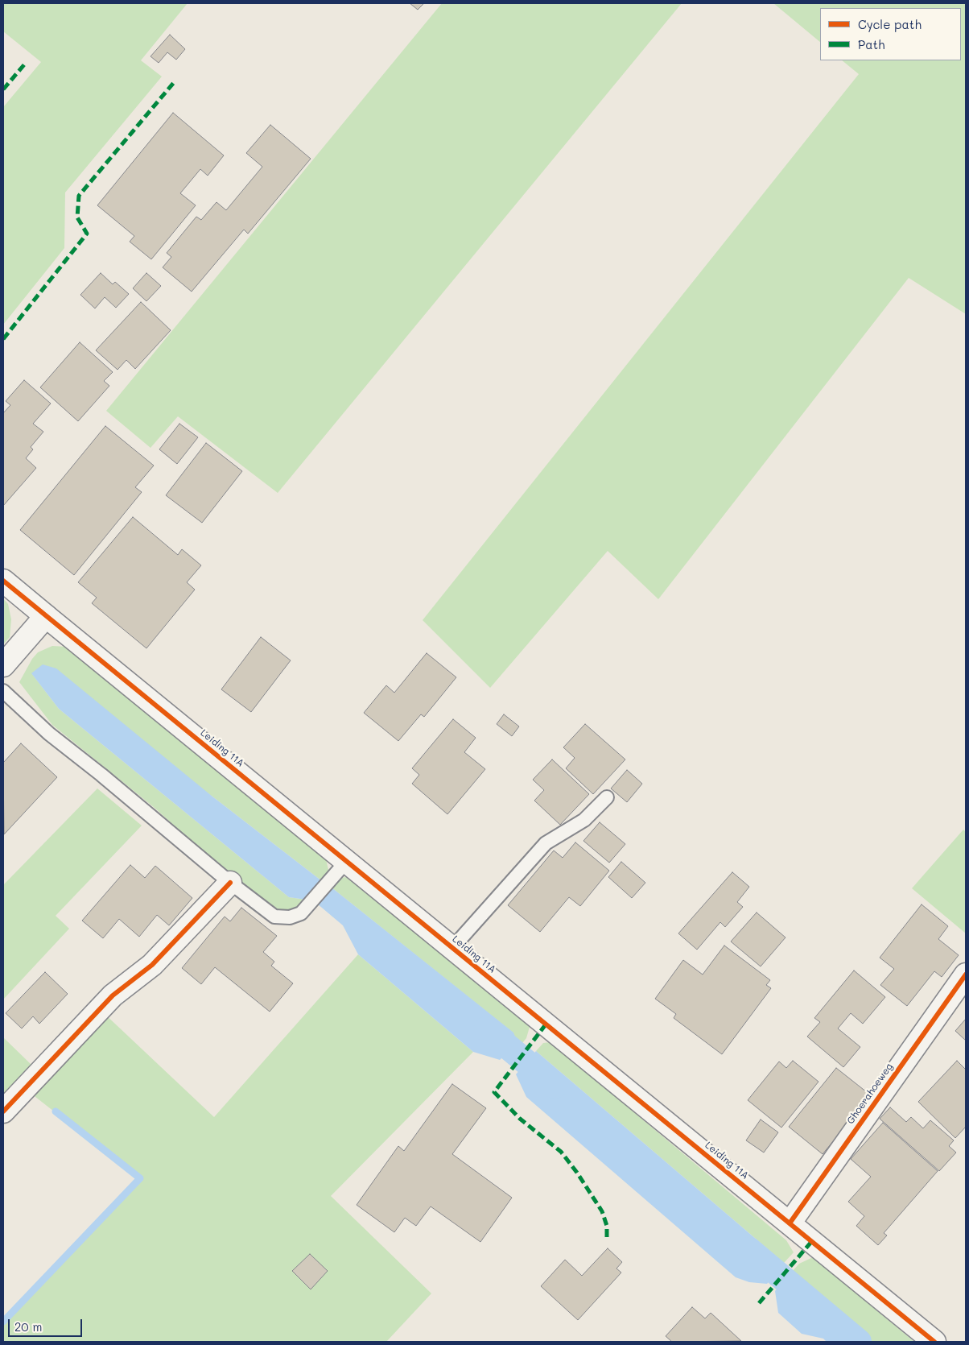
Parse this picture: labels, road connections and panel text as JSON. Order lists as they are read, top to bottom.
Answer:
{
  "streets": {
    "street": ["Leiding 11A", "Ghoerahoeweg"]
  },
  "crossings": [
    ["Leiding 11A", "Ghoerahoeweg"]
  ],
  "legend": ["Cycle path", "Path"],
  "scale_bar": "20 m"
}
